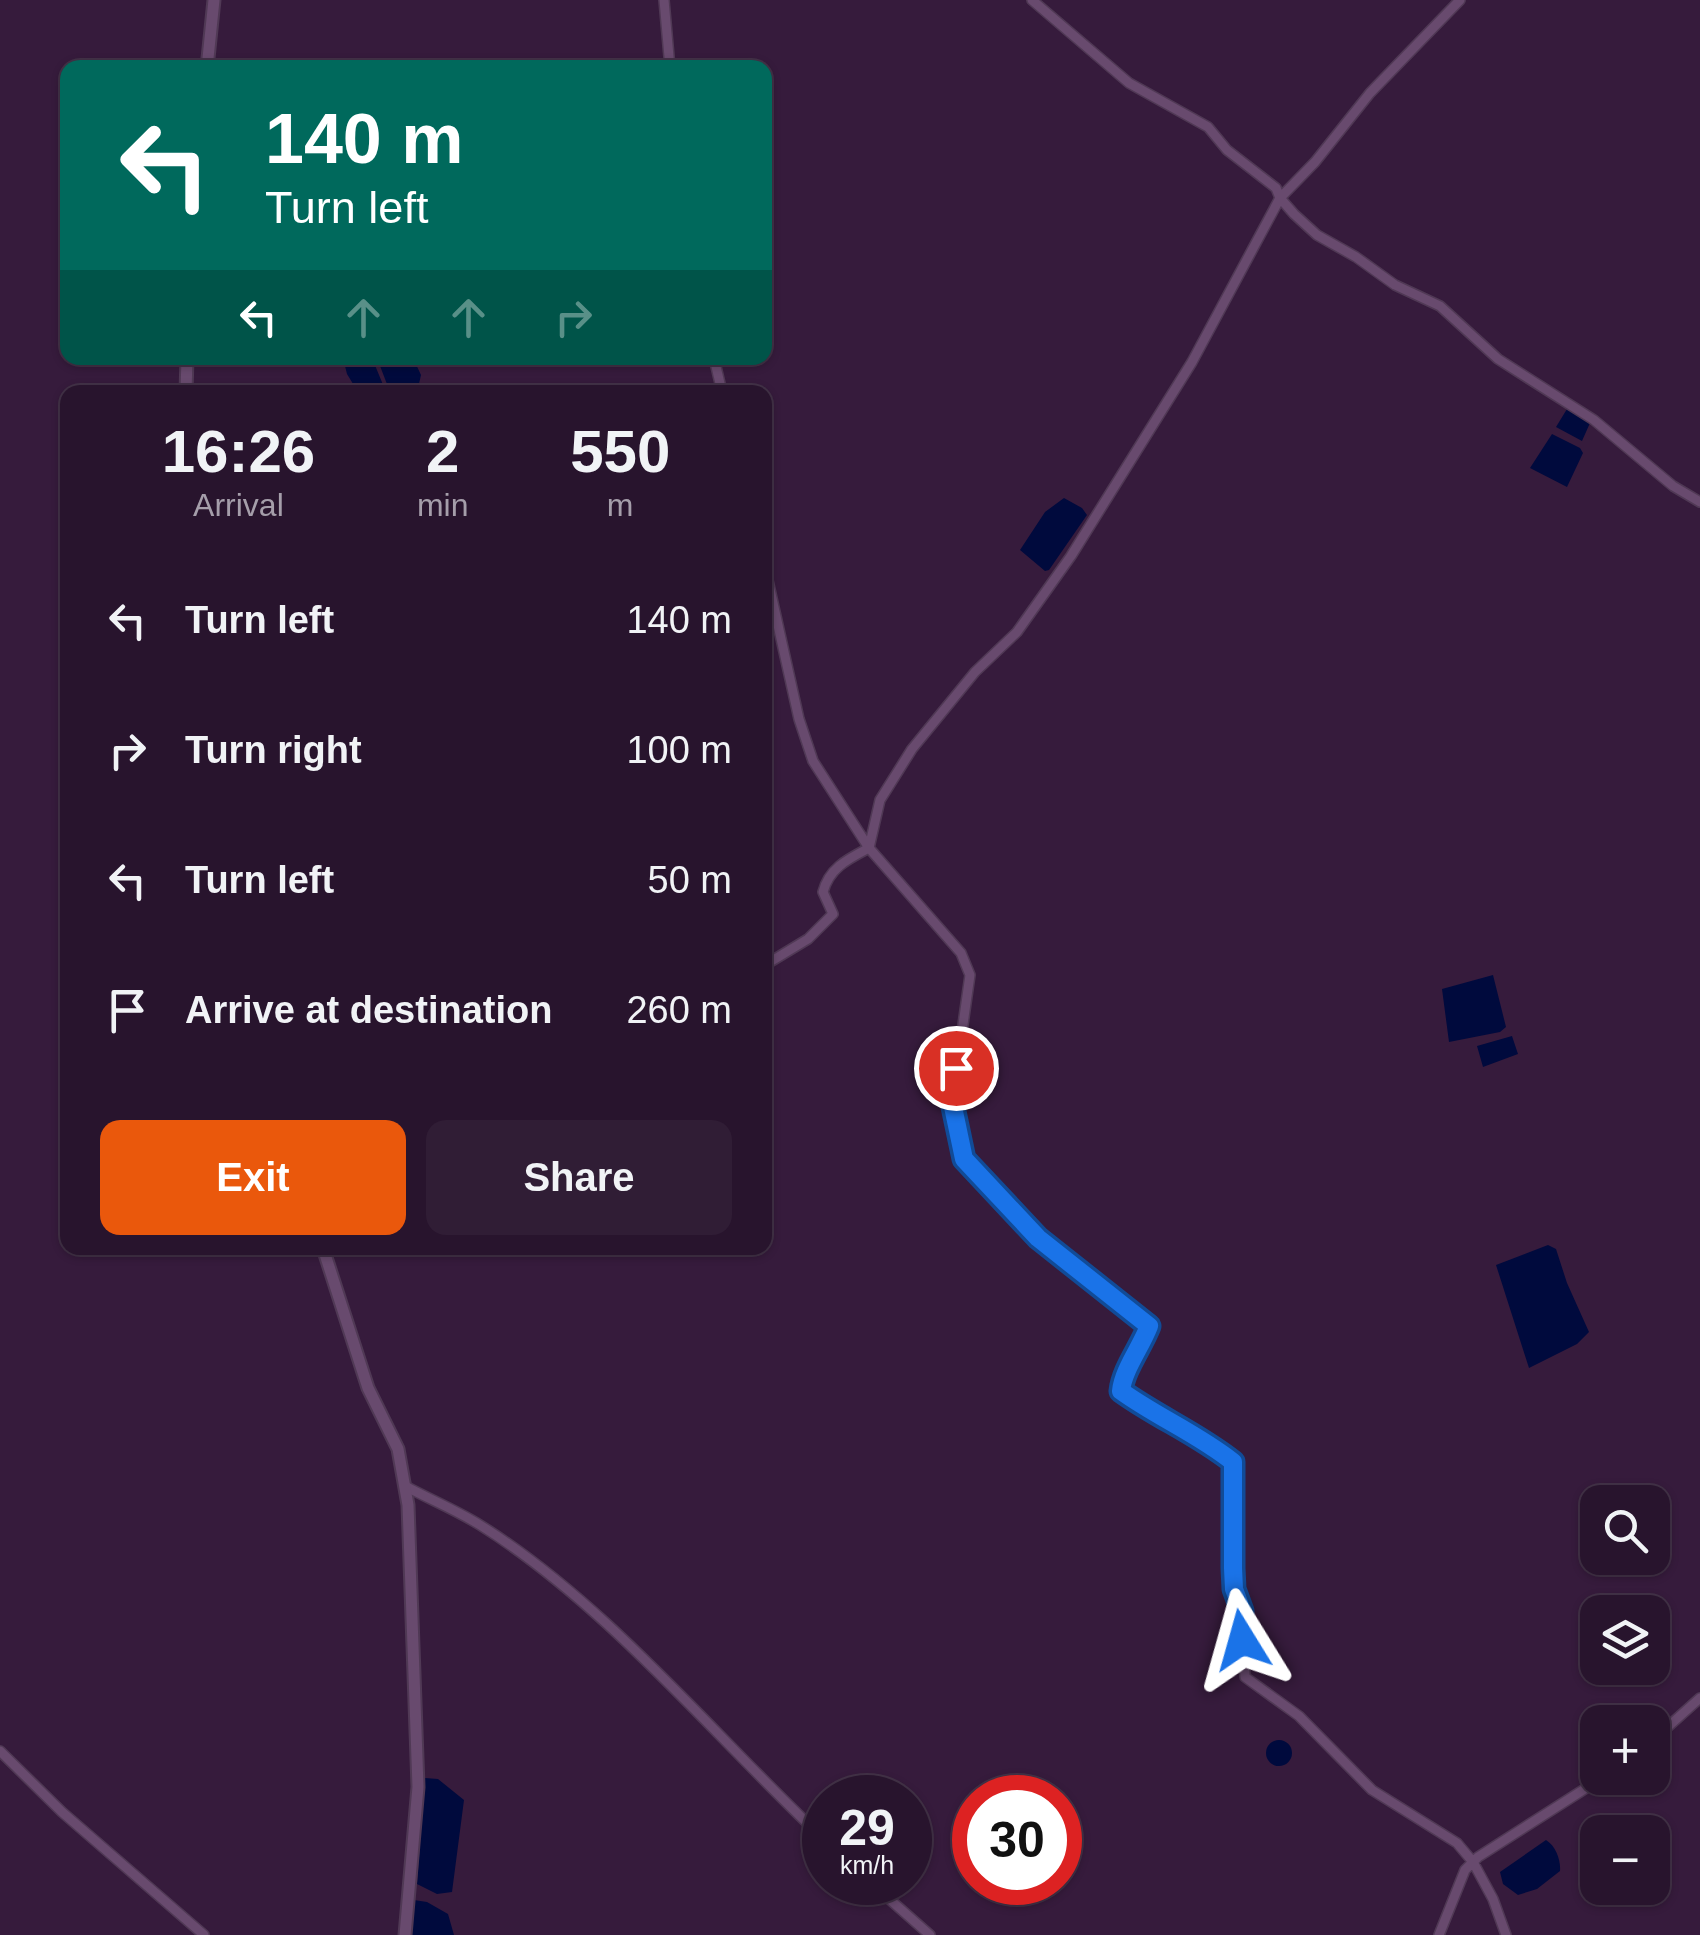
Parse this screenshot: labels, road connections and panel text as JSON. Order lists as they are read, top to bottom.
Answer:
{
  "page": {
    "turn": ["140 m", "Turn left"],
    "eta": [
      "16:26",
      "Arrival",
      "2",
      "min",
      "550",
      "m"
    ],
    "list": [
      {
        "name": "Turn left",
        "value": "140 m"
      },
      {
        "name": "Turn right",
        "value": "100 m"
      },
      {
        "name": "Turn left",
        "value": "50 m"
      },
      {
        "name": "Arrive at destination",
        "value": "260 m"
      }
    ],
    "buttons": ["Exit", "Share"],
    "map_buttons": ["+", "−"],
    "speed": "29 km/h",
    "limit": "30"
  }
}
